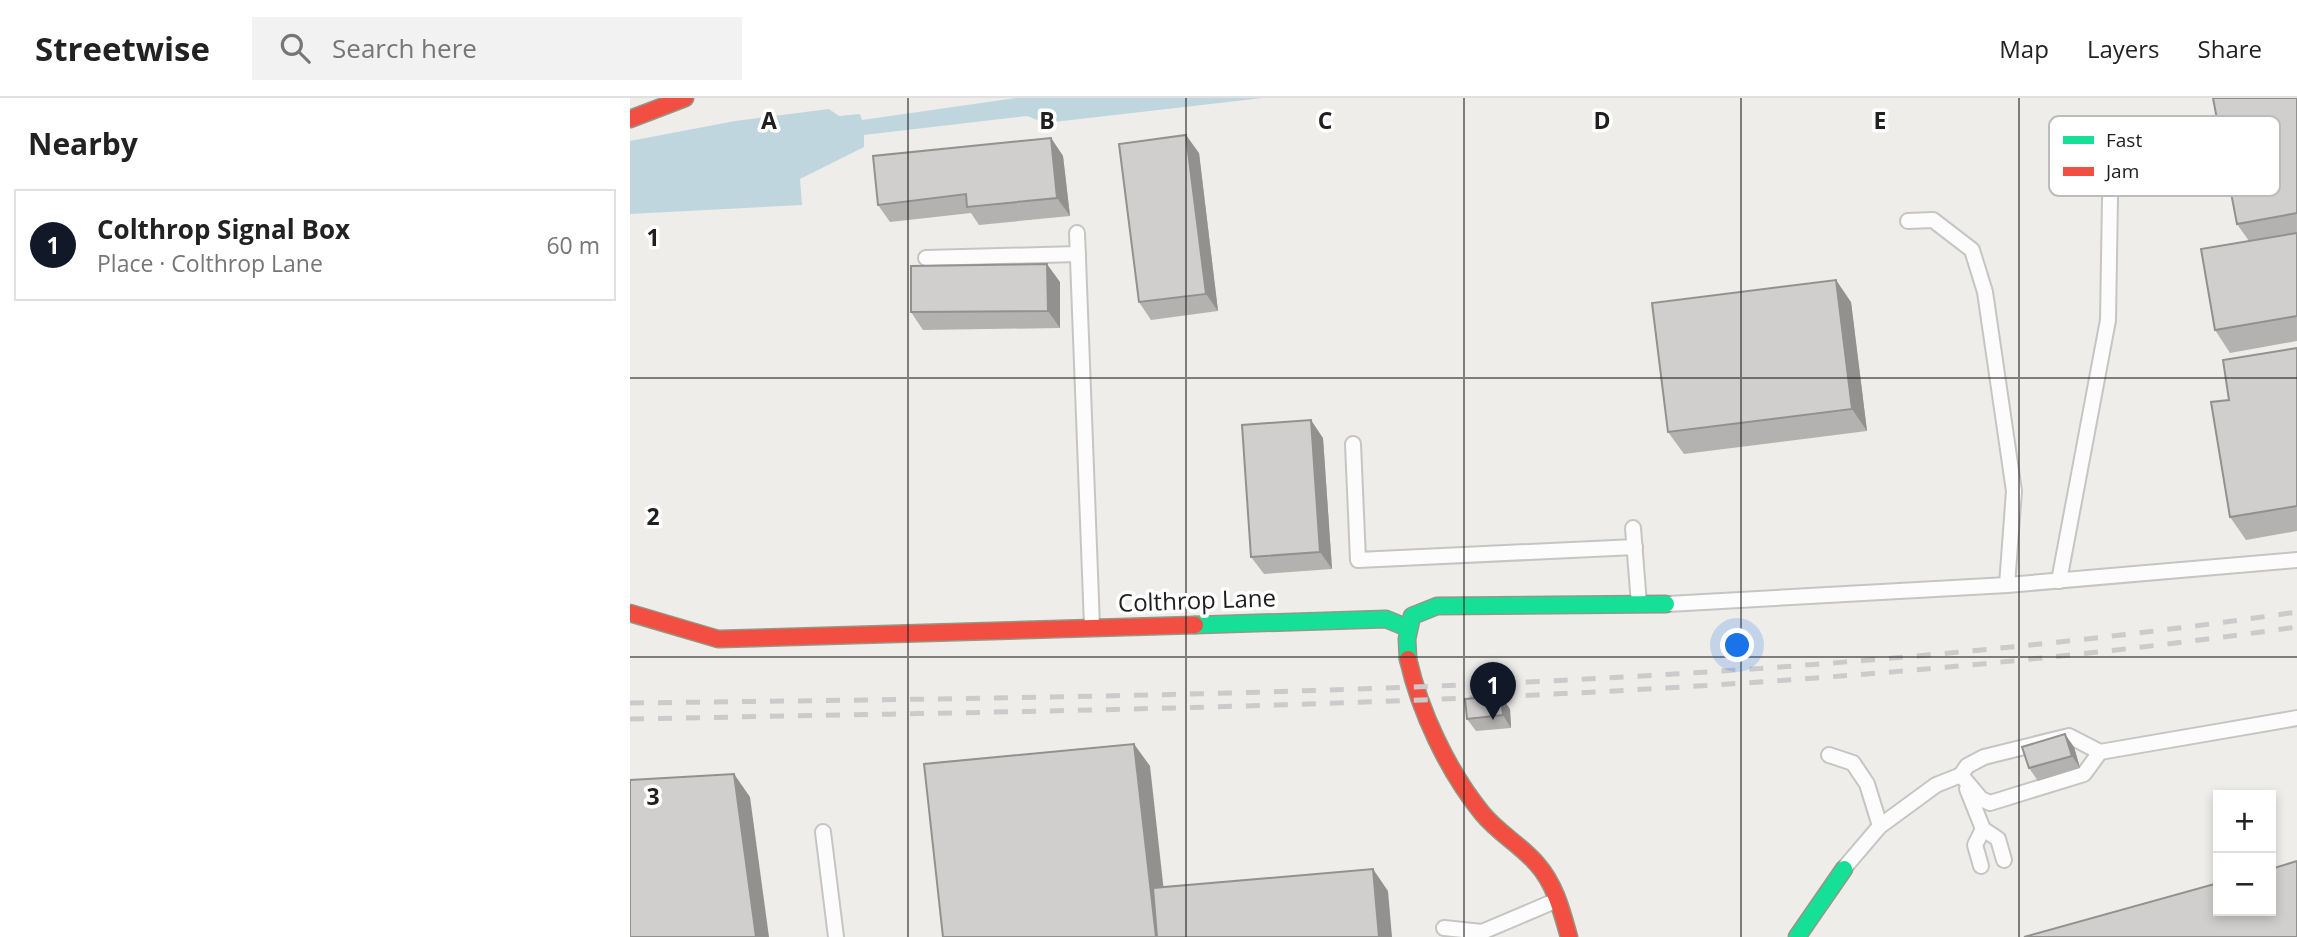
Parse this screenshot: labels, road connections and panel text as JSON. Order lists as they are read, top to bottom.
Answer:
{
  "streets": {
    "street": ["Colthrop Lane"]
  },
  "legend": ["Fast", "Jam"],
  "page": {
    "header": "Streetwise",
    "search": "Search here",
    "nav": ["Map", "Layers", "Share"],
    "heading": "Nearby",
    "list": [
      {
        "mark": "1",
        "name": "Colthrop Signal Box",
        "note": "Place · Colthrop Lane",
        "value": "60 m"
      }
    ],
    "pins": "1",
    "map_buttons": ["+", "−"]
  },
  "grid": {
    "columns": [
      "A",
      "B",
      "C",
      "D",
      "E"
    ],
    "rows": ["1", "2", "3"]
  }
}
